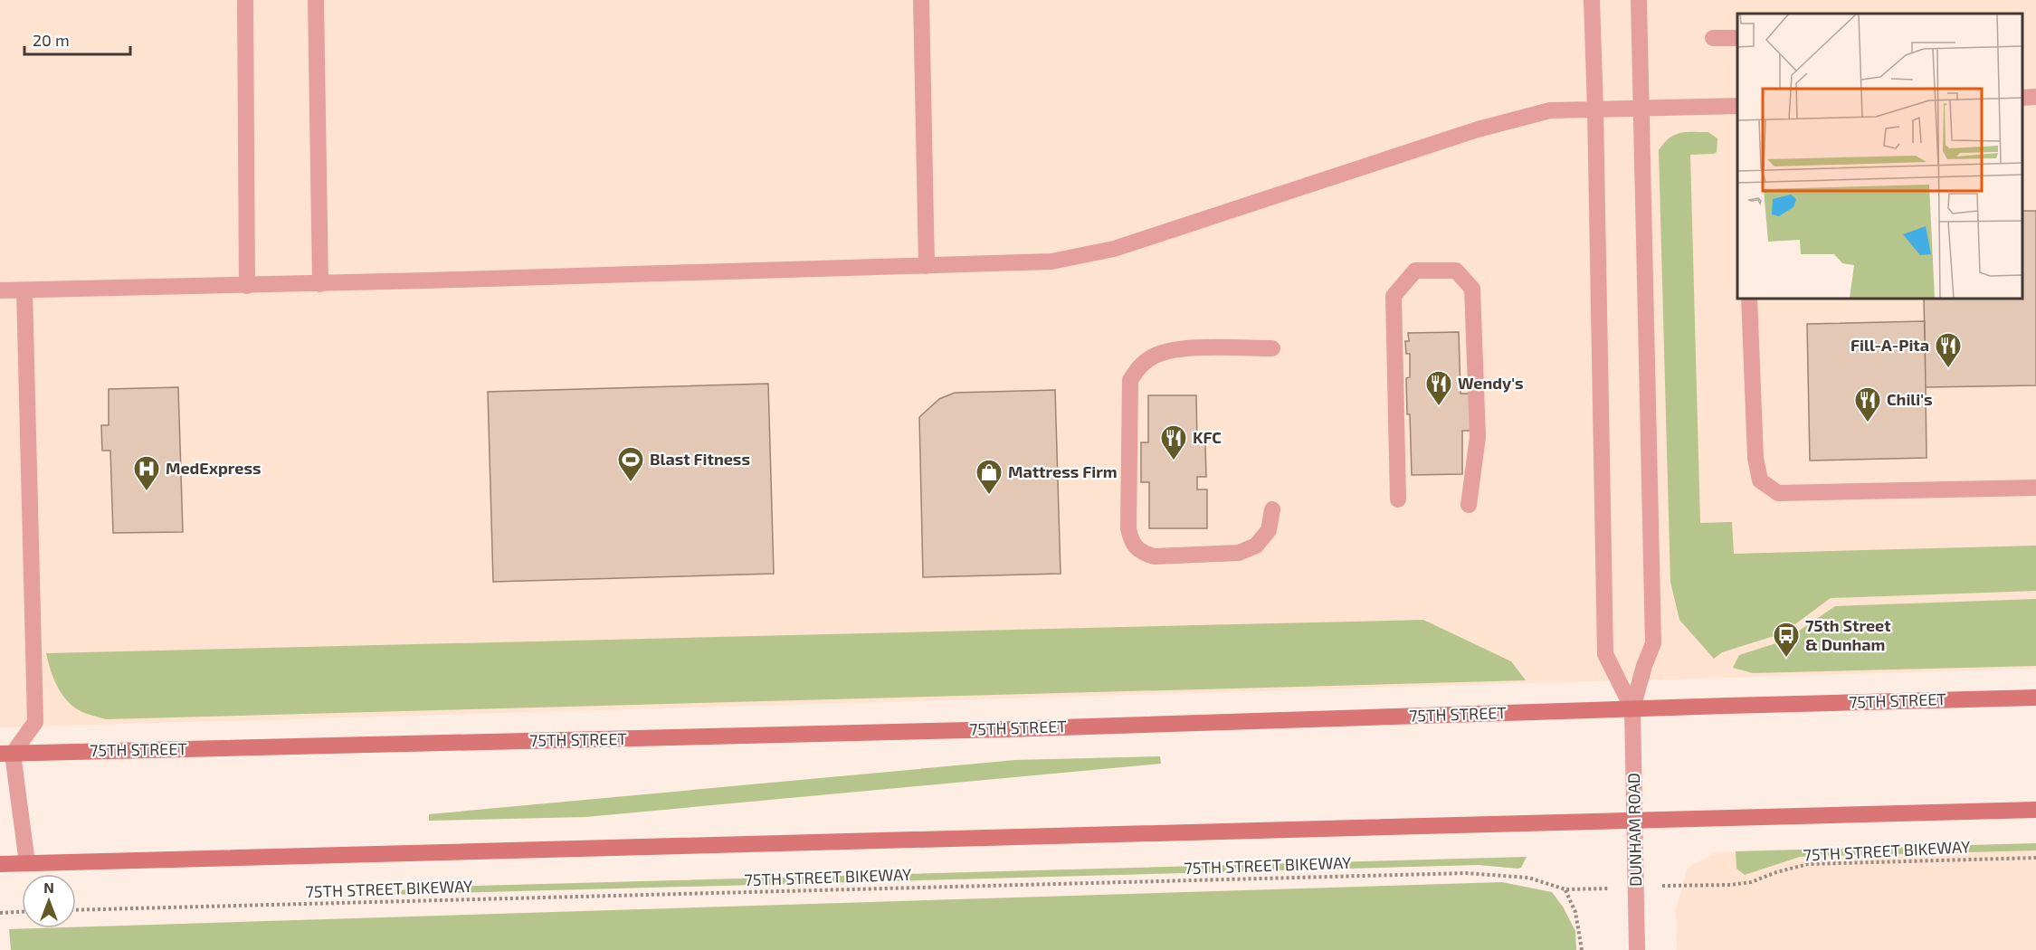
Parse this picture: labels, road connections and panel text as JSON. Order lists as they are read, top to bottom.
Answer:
{
  "streets": {
    "main road": ["75TH STREET"],
    "street": ["DUNHAM ROAD"],
    "path": ["75TH STREET BIKEWAY"]
  },
  "crossings": [
    ["75TH STREET", "DUNHAM ROAD"]
  ],
  "places": {
    "restaurant": [
      "Fill-A-Pita",
      "Wendy's",
      "Chili's",
      "KFC"
    ],
    "sports": ["Blast Fitness"],
    "hospital": ["MedExpress"],
    "shop": ["Mattress Firm"],
    "bus stop": ["75th Street & Dunham"]
  },
  "scale_bar": "20 m",
  "north": "top"
}
